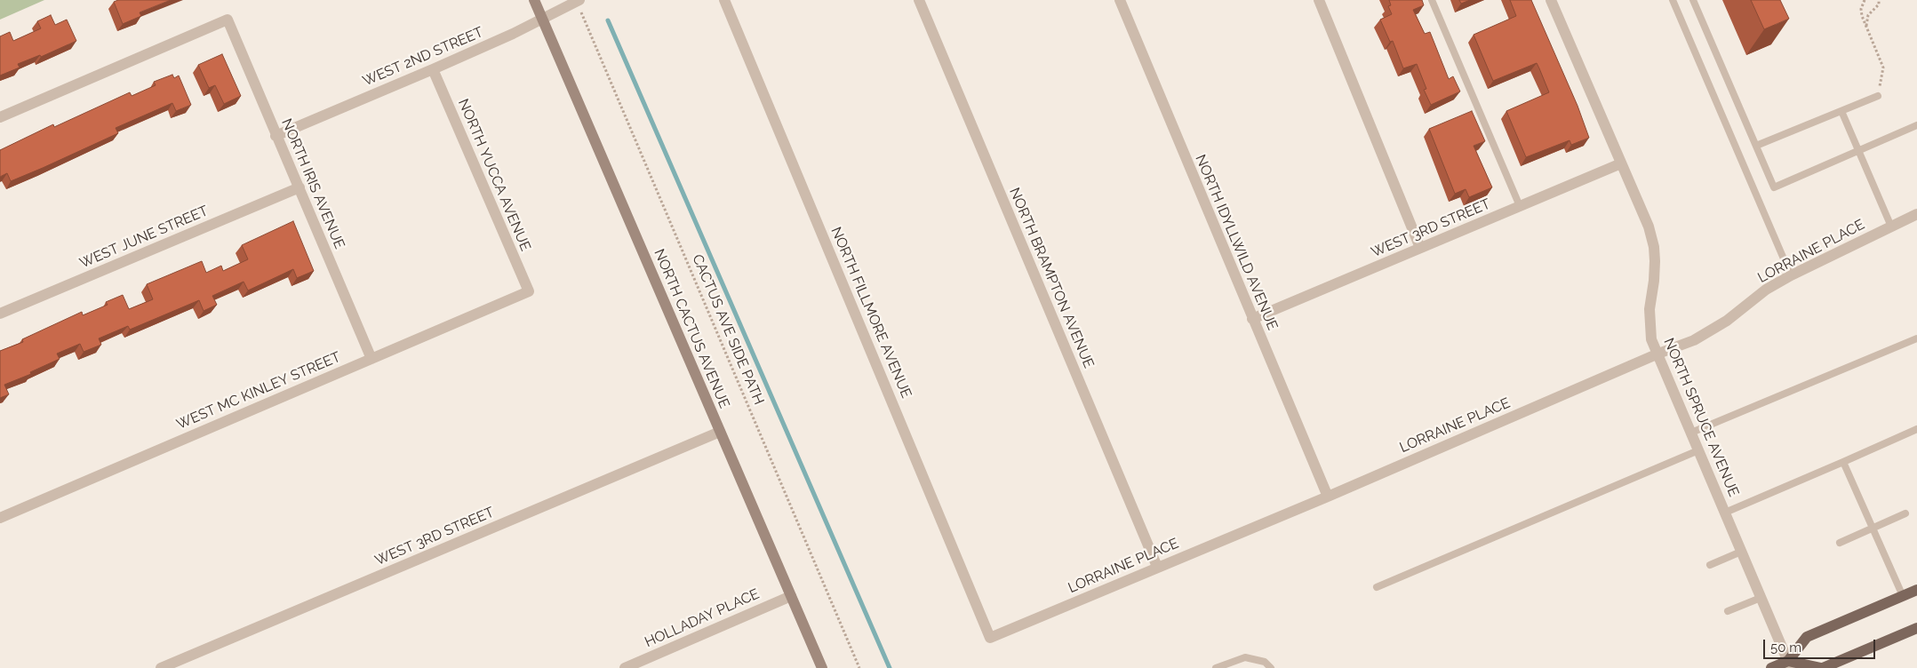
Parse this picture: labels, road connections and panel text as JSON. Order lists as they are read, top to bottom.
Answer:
{
  "streets": {
    "main road": ["NORTH CACTUS AVENUE"],
    "street": [
      "WEST 2ND STREET",
      "NORTH YUCCA AVENUE",
      "NORTH IRIS AVENUE",
      "WEST 3RD STREET",
      "WEST JUNE STREET",
      "NORTH IDYLLWILD AVENUE",
      "LORRAINE PLACE",
      "NORTH BRAMPTON AVENUE",
      "NORTH FILLMORE AVENUE",
      "WEST MC KINLEY STREET",
      "NORTH SPRUCE AVENUE",
      "HOLLADAY PLACE"
    ],
    "path": ["CACTUS AVE SIDE PATH"]
  },
  "crossings": [
    ["WEST 2ND STREET", "NORTH YUCCA AVENUE"],
    ["WEST 2ND STREET", "NORTH IRIS AVENUE"],
    ["WEST 2ND STREET", "NORTH CACTUS AVENUE"],
    ["WEST 2ND STREET", "CACTUS AVE SIDE PATH"],
    ["NORTH YUCCA AVENUE", "WEST MC KINLEY STREET"],
    ["NORTH IRIS AVENUE", "WEST JUNE STREET"],
    ["NORTH IRIS AVENUE", "WEST MC KINLEY STREET"],
    ["WEST 3RD STREET", "NORTH IDYLLWILD AVENUE"],
    ["WEST 3RD STREET", "NORTH CACTUS AVENUE"],
    ["WEST 3RD STREET", "NORTH SPRUCE AVENUE"],
    ["NORTH IDYLLWILD AVENUE", "LORRAINE PLACE"],
    ["LORRAINE PLACE", "NORTH BRAMPTON AVENUE"],
    ["LORRAINE PLACE", "NORTH FILLMORE AVENUE"],
    ["LORRAINE PLACE", "NORTH SPRUCE AVENUE"],
    ["NORTH CACTUS AVENUE", "HOLLADAY PLACE"]
  ],
  "scale_bar": "50 m"
}
